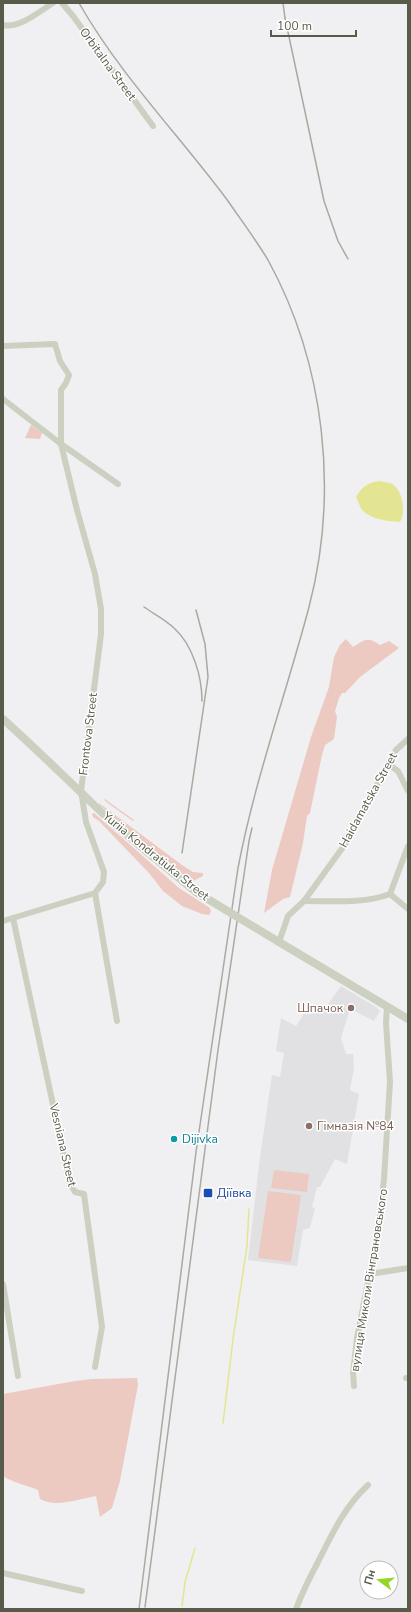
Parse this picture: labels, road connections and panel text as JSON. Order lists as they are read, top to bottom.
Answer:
{
  "streets": {
    "street": [
      "Orbitalna Street",
      "Frontova Street",
      "Haidamatska Street",
      "Yuriia Kondratiuka Street",
      "Vesniana Street",
      "вулиця Миколи Вінграновського"
    ]
  },
  "crossings": [
    ["Frontova Street", "Yuriia Kondratiuka Street"],
    ["Haidamatska Street", "Yuriia Kondratiuka Street"],
    ["Yuriia Kondratiuka Street", "вулиця Миколи Вінграновського"]
  ],
  "places": {
    "other": ["Шпачок", "Гімназія №84", "Dijivka"],
    "transit": ["Діївка"]
  },
  "scale_bar": "100 m",
  "north": "left"
}
